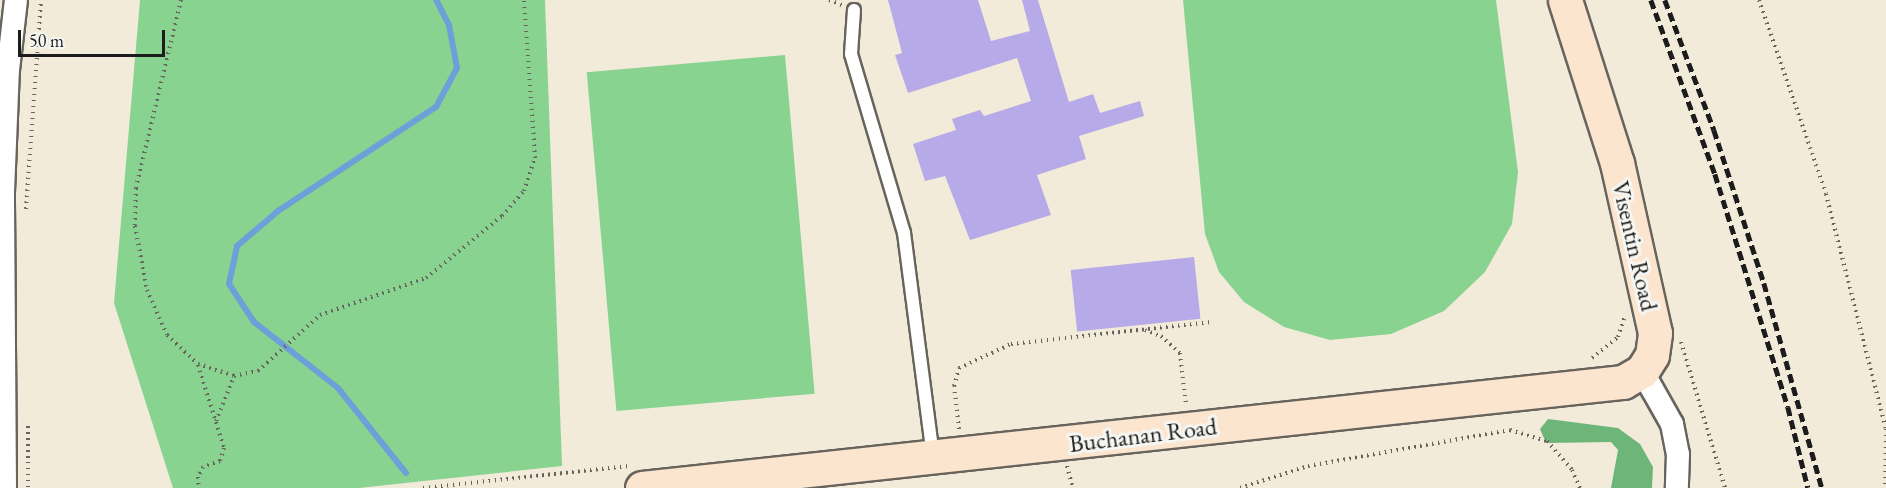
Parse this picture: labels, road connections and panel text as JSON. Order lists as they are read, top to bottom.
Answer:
{
  "streets": {
    "main road": ["Visentin Road", "Buchanan Road"]
  },
  "crossings": [
    ["Visentin Road", "Buchanan Road"]
  ],
  "scale_bar": "50 m"
}
